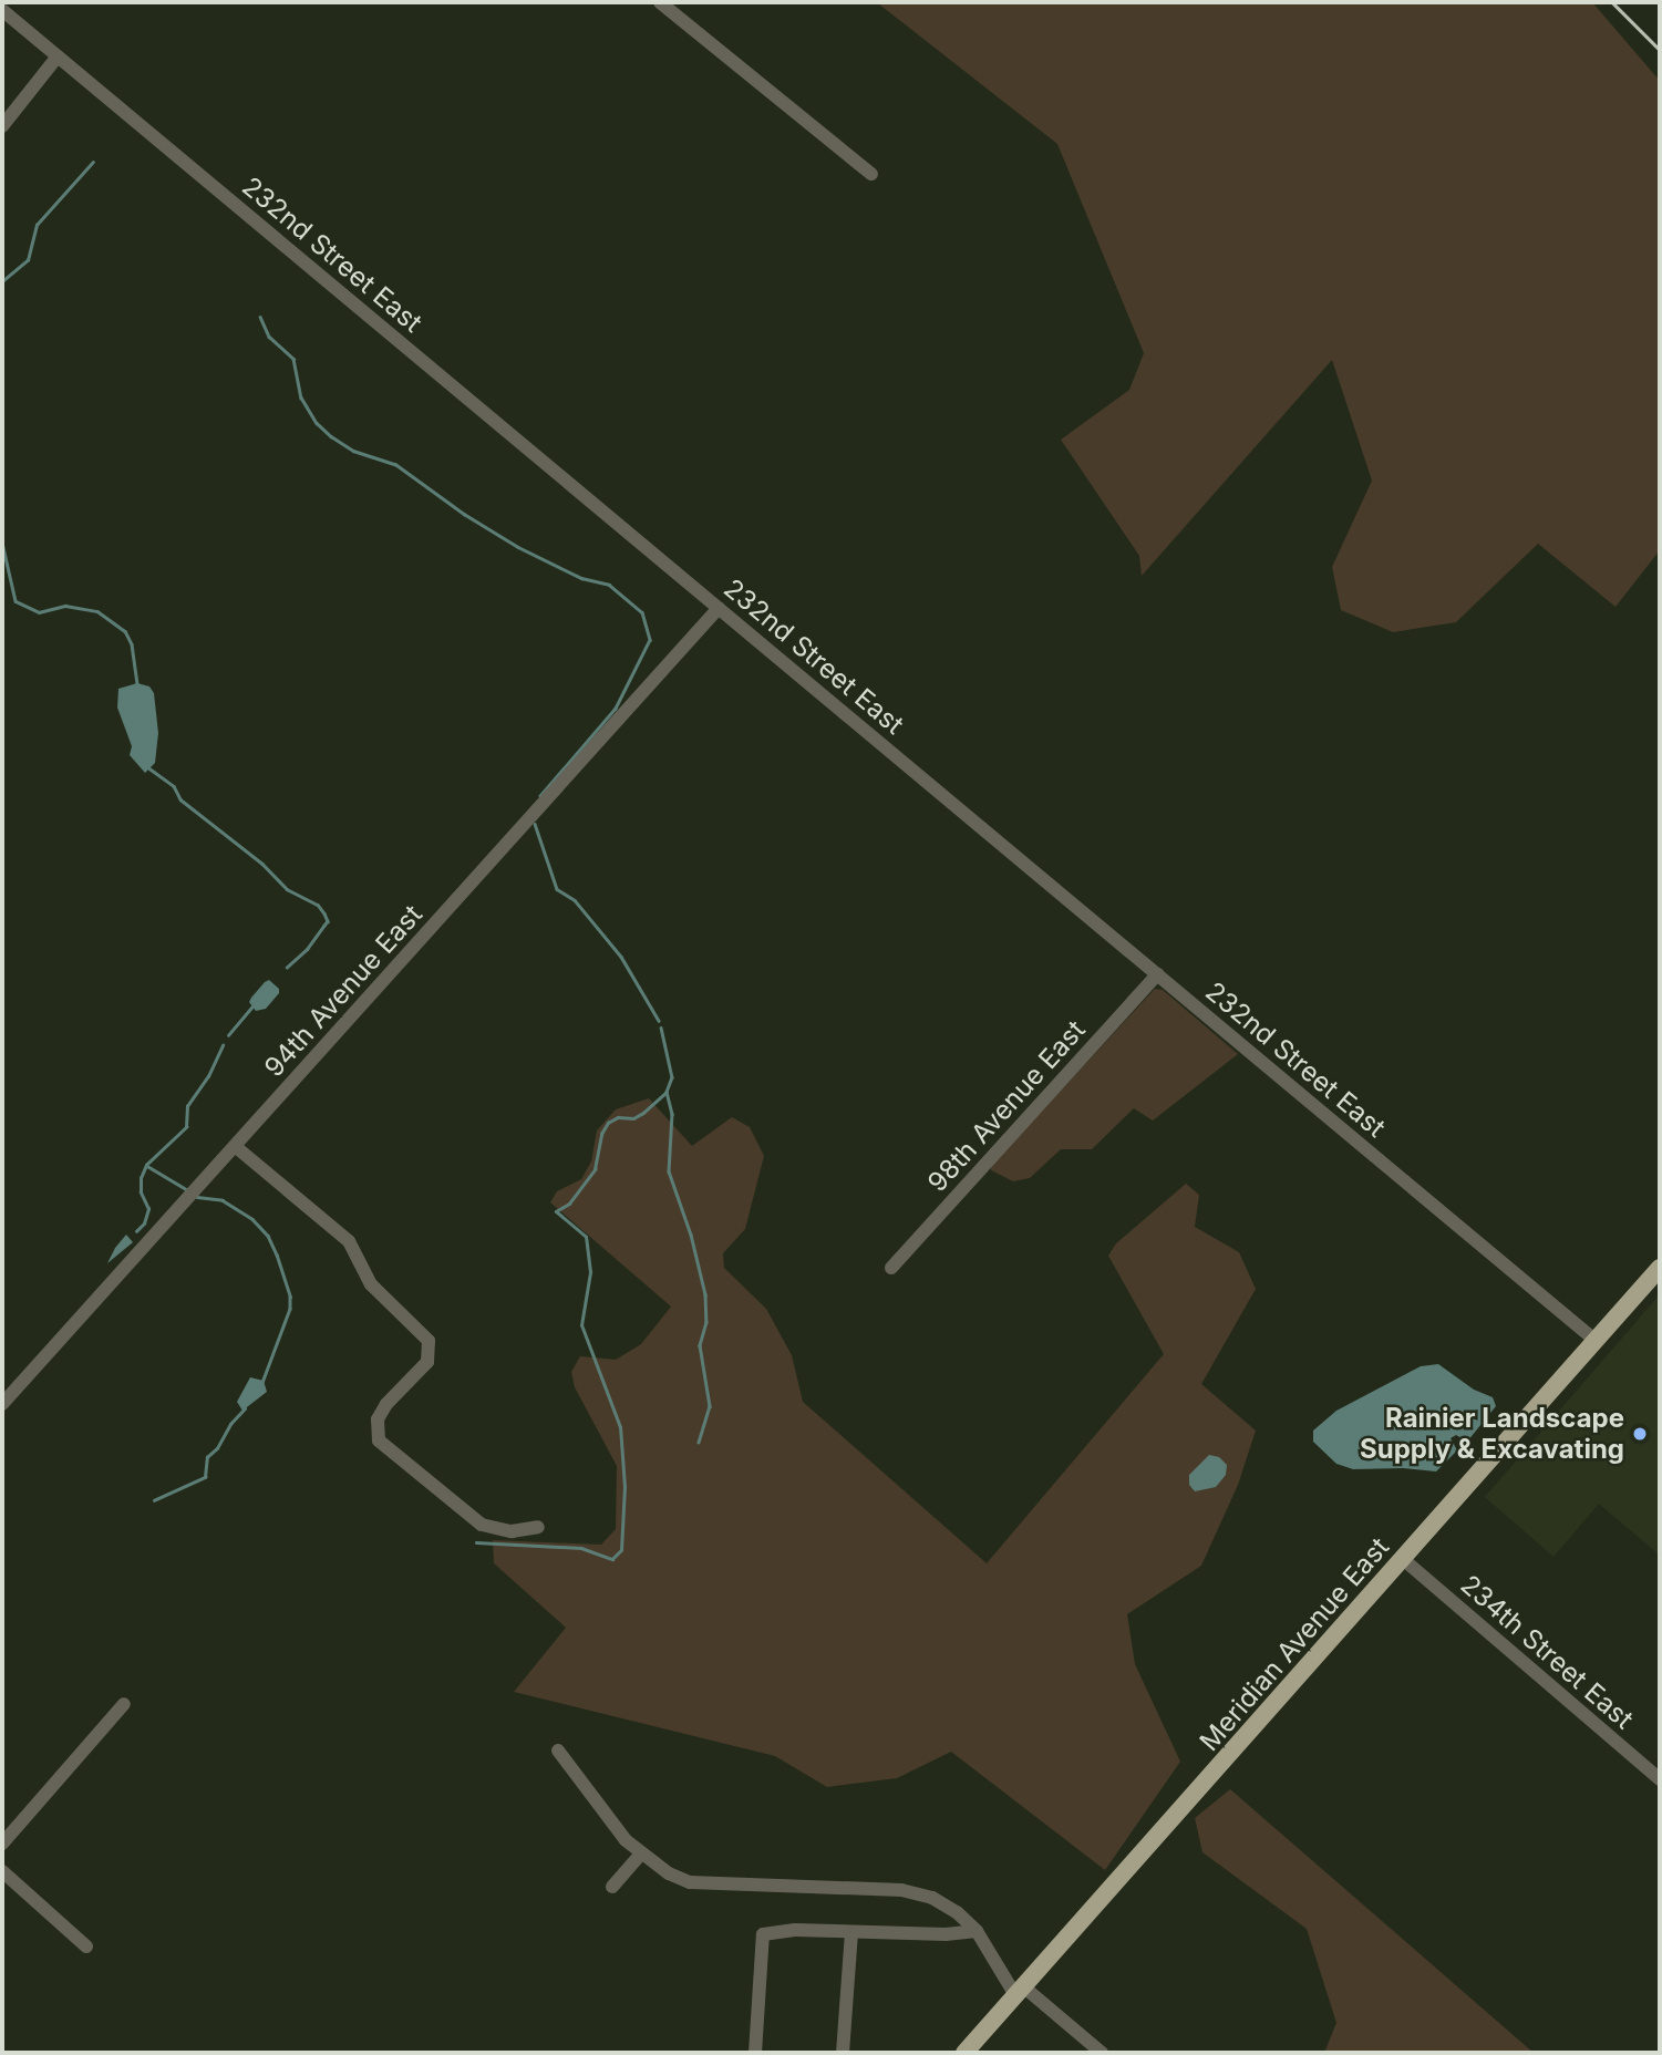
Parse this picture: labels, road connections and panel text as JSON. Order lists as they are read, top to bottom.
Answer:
{
  "streets": {
    "main road": ["Meridian Avenue East"],
    "street": [
      "232nd Street East",
      "94th Avenue East",
      "98th Avenue East",
      "234th Street East"
    ]
  },
  "crossings": [
    ["232nd Street East", "94th Avenue East"],
    ["232nd Street East", "98th Avenue East"],
    ["232nd Street East", "Meridian Avenue East"],
    ["Meridian Avenue East", "234th Street East"]
  ],
  "places": ["Rainier Landscape Supply & Excavating"]
}
